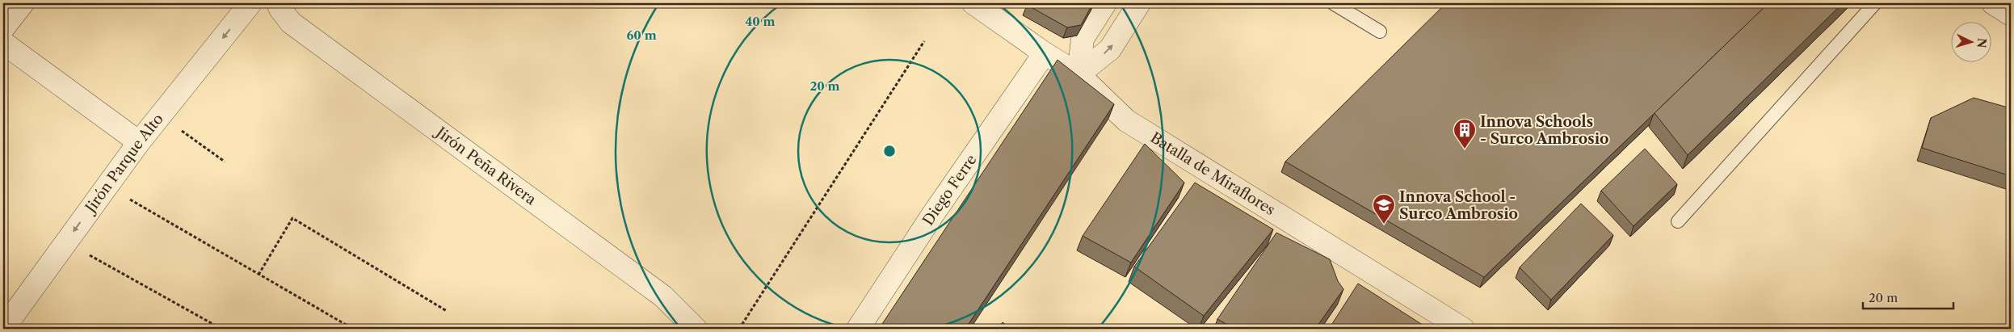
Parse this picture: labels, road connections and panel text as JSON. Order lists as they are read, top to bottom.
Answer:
{
  "streets": {
    "street": [
      "Jirón Parque Alto",
      "Jirón Peña Rivera",
      "Batalla de Miraflores",
      "Diego Ferre"
    ]
  },
  "crossings": [
    ["Batalla de Miraflores", "Diego Ferre"]
  ],
  "one_way": ["Jirón Parque Alto"],
  "places": {
    "building": ["Innova Schools - Surco Ambrosio"],
    "school or university": ["Innova School - Surco Ambrosio"]
  },
  "scale_bar": "20 m",
  "north": "right",
  "rings": ["40 m", "60 m", "20 m"]
}
